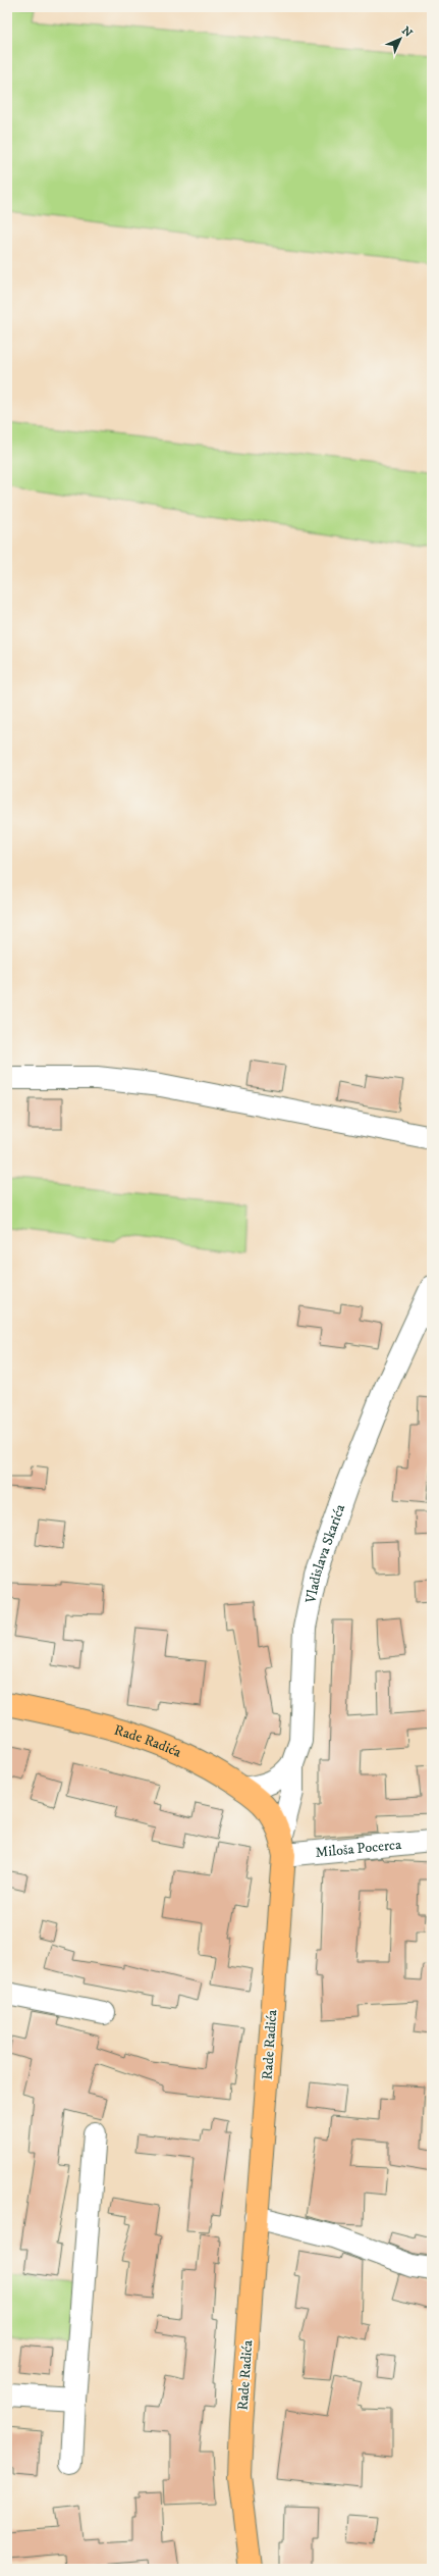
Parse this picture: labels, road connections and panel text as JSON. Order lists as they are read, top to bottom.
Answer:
{
  "streets": {
    "main road": ["Rade Radića"],
    "street": ["Vladislava Skarića", "Miloša Pocerca"]
  },
  "crossings": [
    ["Vladislava Skarića", "Rade Radića"],
    ["Vladislava Skarića", "Miloša Pocerca"],
    ["Rade Radića", "Miloša Pocerca"]
  ],
  "north": "top right"
}
